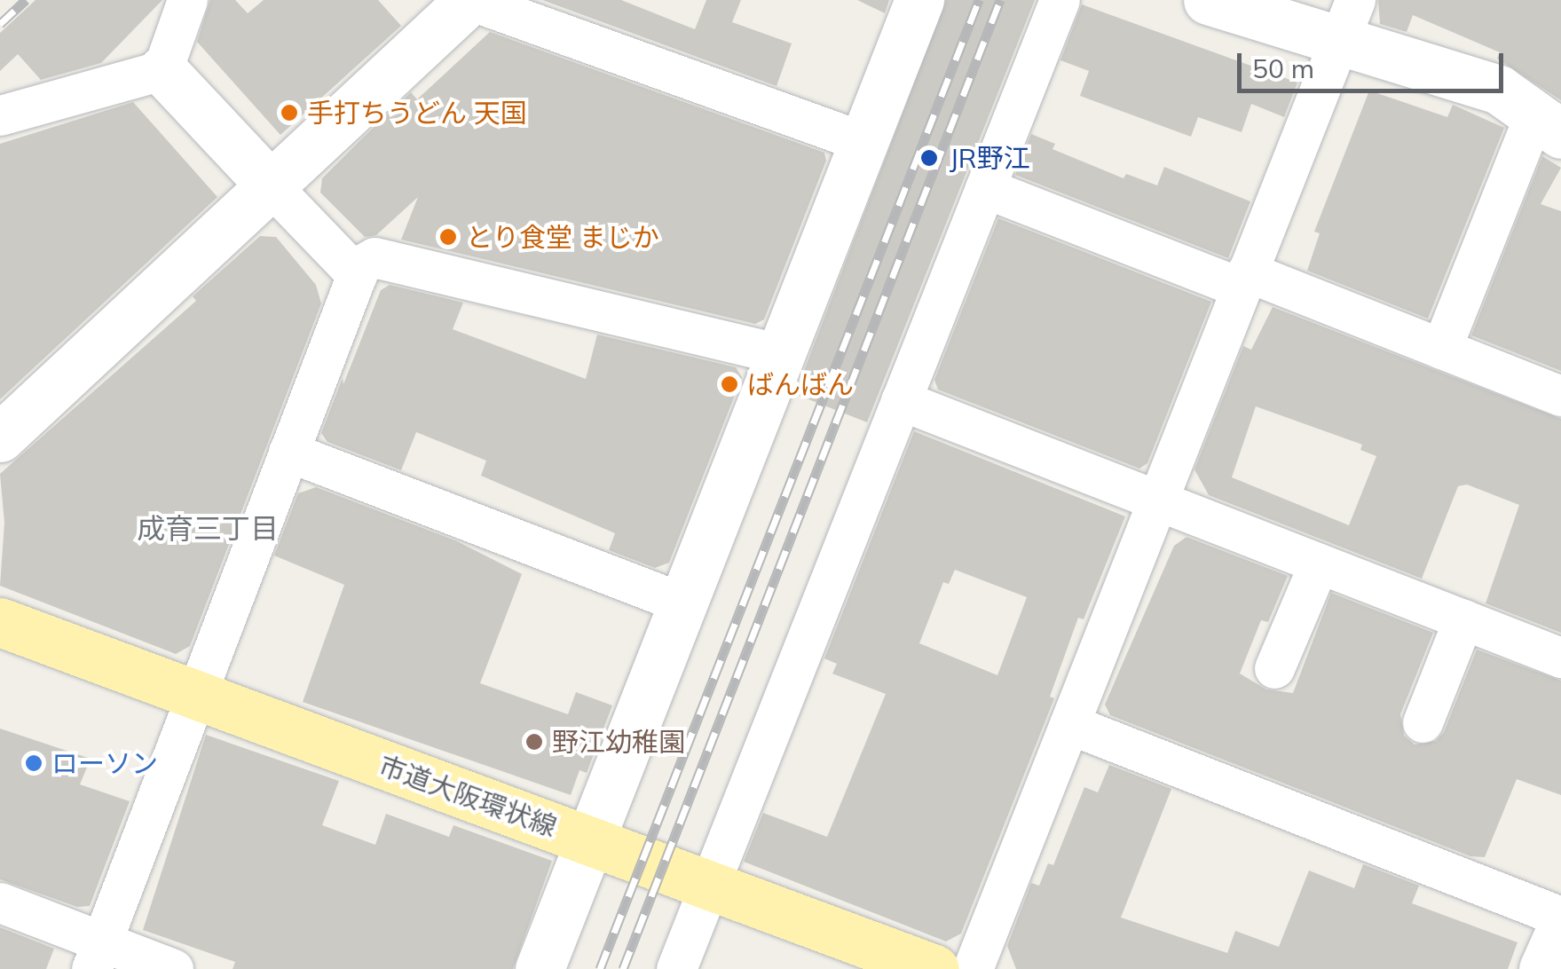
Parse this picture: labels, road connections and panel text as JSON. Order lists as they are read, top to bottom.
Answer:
{
  "streets": {
    "main road": ["市道大阪環状線"]
  },
  "districts": ["成育三丁目"],
  "places": [
    "手打ちうどん 天国",
    "JR野江",
    "とり食堂 まじか",
    "ばんばん",
    "野江幼稚園",
    "ローソン"
  ],
  "scale_bar": "50 m"
}
